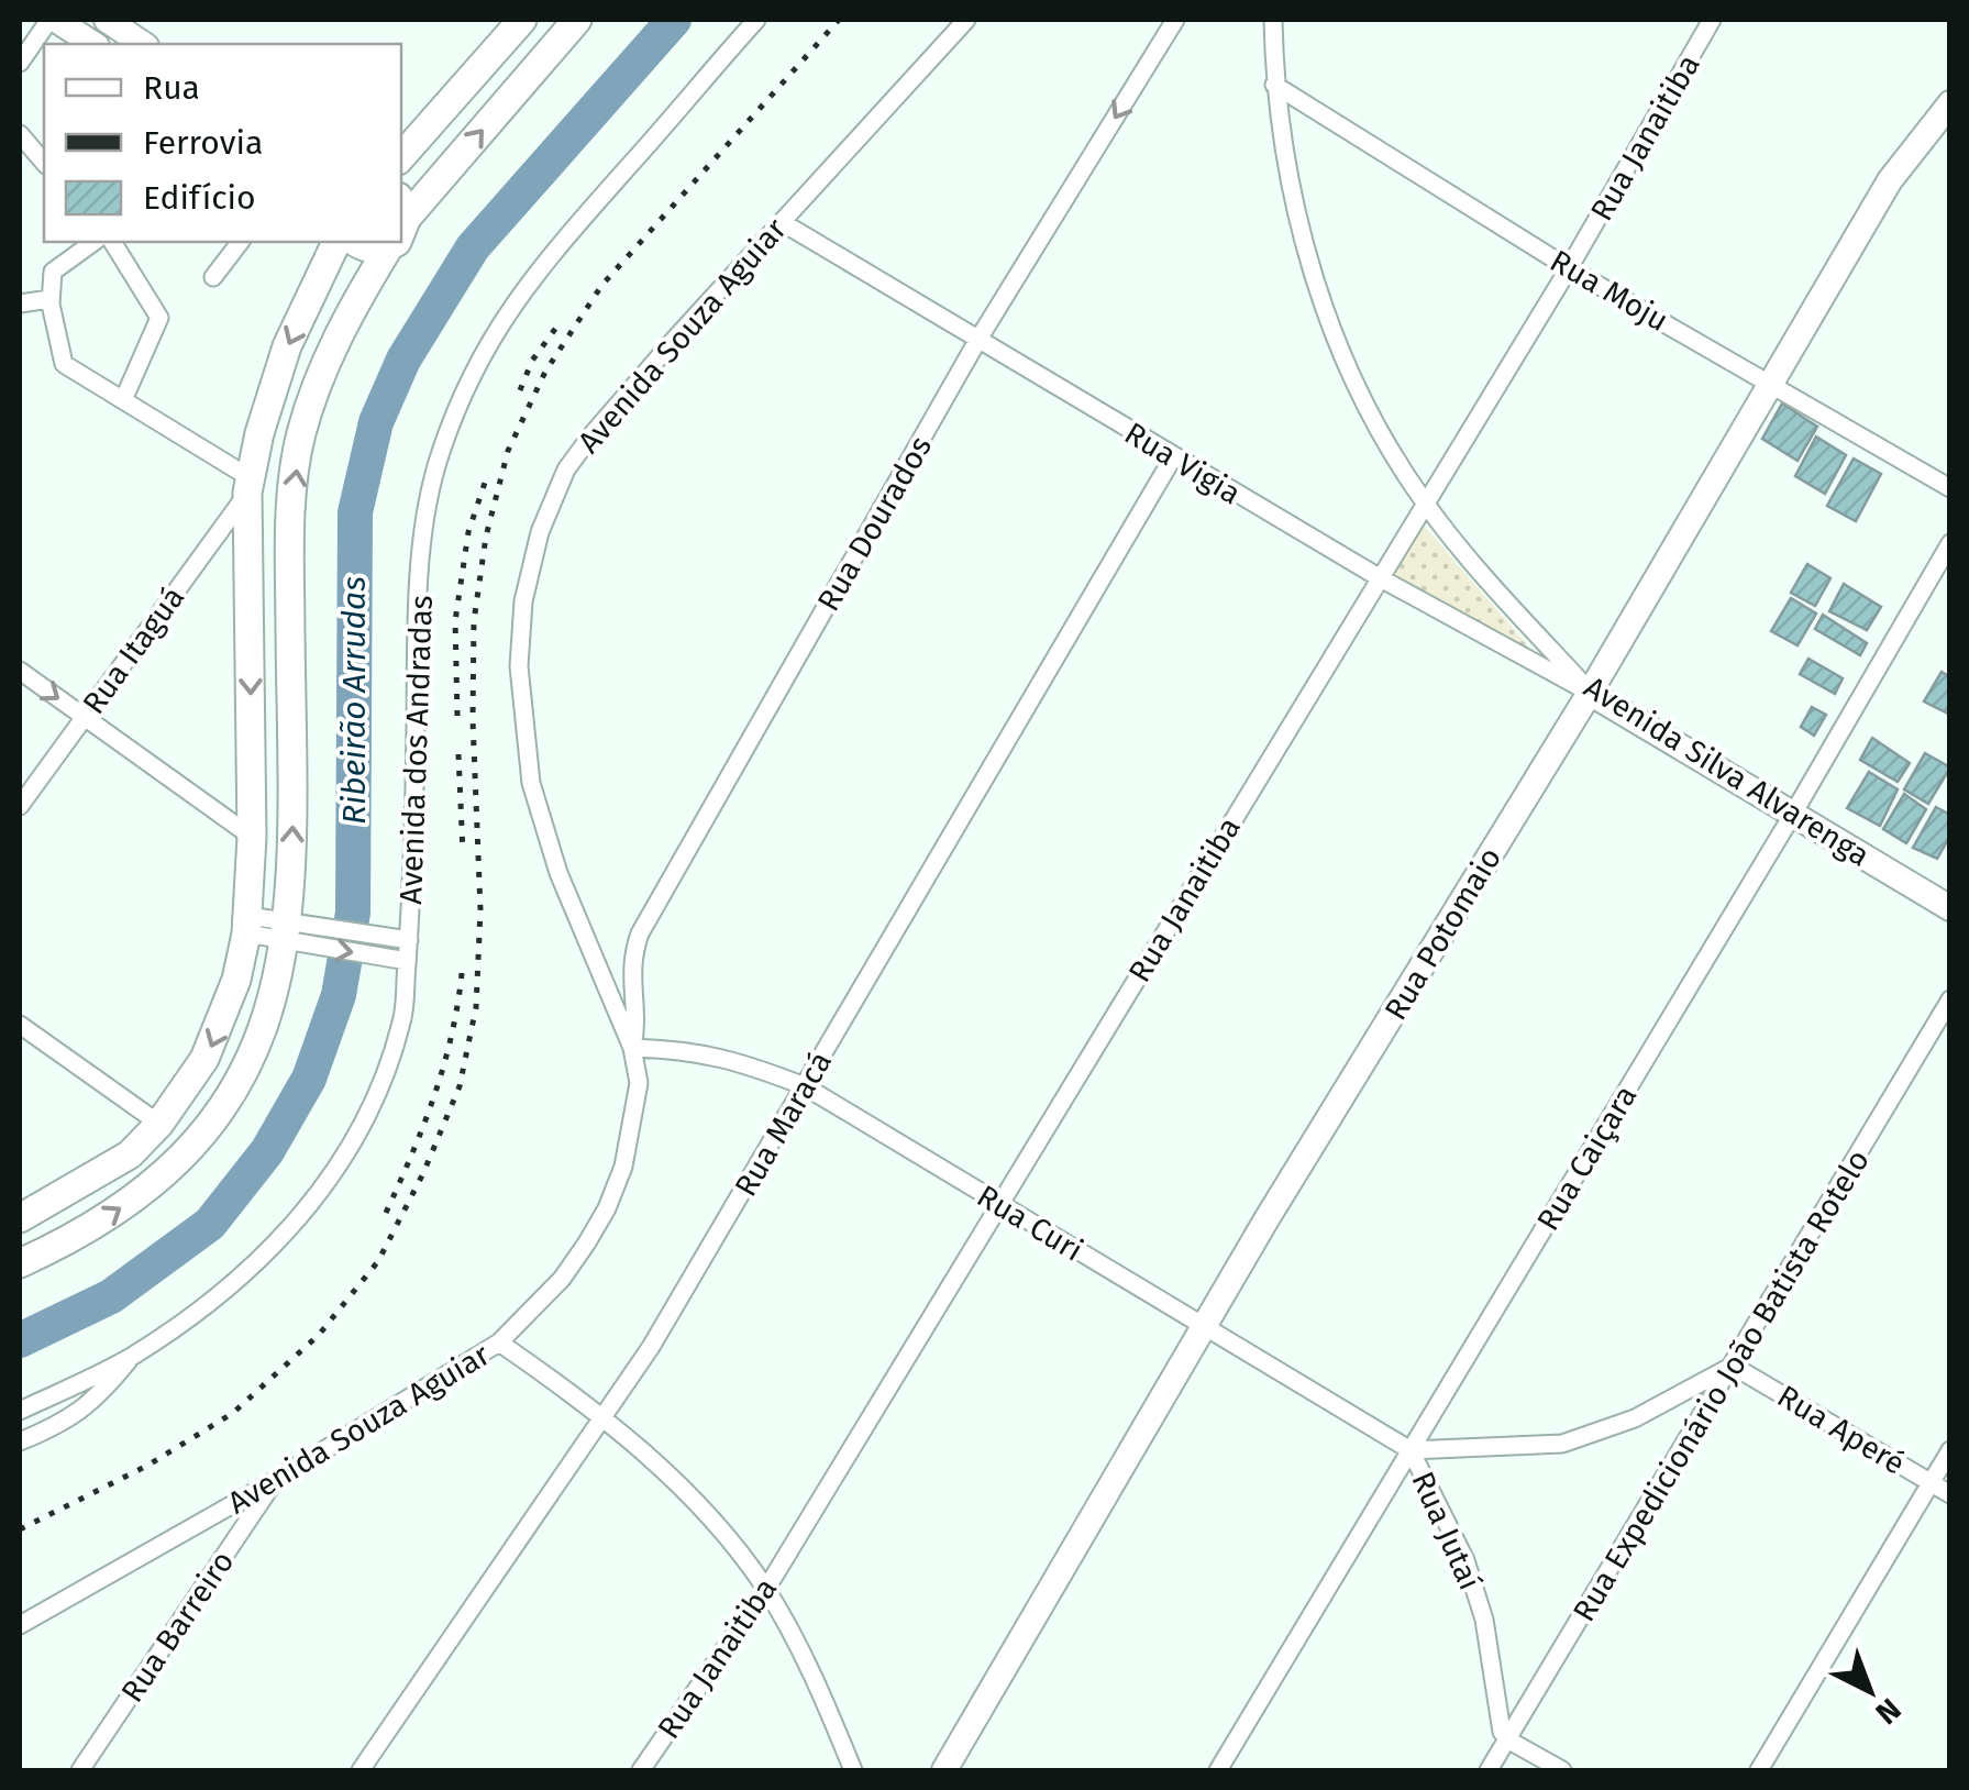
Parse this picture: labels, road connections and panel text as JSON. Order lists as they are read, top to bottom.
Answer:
{
  "streets": {
    "street": [
      "Rua Janaitiba",
      "Rua Moju",
      "Avenida Souza Aguiar",
      "Rua Vigia",
      "Rua Dourados",
      "Rua Itaguá",
      "Avenida dos Andradas",
      "Avenida Silva Alvarenga",
      "Rua Potomaio",
      "Rua Maracá",
      "Rua Caiçara",
      "Rua Curi",
      "Rua Expedicionário João Batista Rotelo",
      "Rua Aperé",
      "Rua Jutaí",
      "Rua Barreiro"
    ]
  },
  "crossings": [
    ["Rua Janaitiba", "Rua Moju"],
    ["Rua Janaitiba", "Rua Vigia"],
    ["Rua Janaitiba", "Avenida Silva Alvarenga"],
    ["Rua Janaitiba", "Rua Curi"],
    ["Rua Moju", "Avenida Silva Alvarenga"],
    ["Rua Moju", "Rua Potomaio"],
    ["Avenida Souza Aguiar", "Rua Vigia"],
    ["Avenida Souza Aguiar", "Rua Dourados"],
    ["Avenida Souza Aguiar", "Rua Curi"],
    ["Avenida Souza Aguiar", "Rua Barreiro"],
    ["Rua Vigia", "Rua Dourados"],
    ["Rua Vigia", "Avenida Silva Alvarenga"],
    ["Rua Vigia", "Rua Potomaio"],
    ["Rua Vigia", "Rua Maracá"],
    ["Rua Dourados", "Rua Curi"],
    ["Avenida Silva Alvarenga", "Rua Potomaio"],
    ["Avenida Silva Alvarenga", "Rua Caiçara"],
    ["Rua Potomaio", "Rua Curi"],
    ["Rua Maracá", "Rua Curi"],
    ["Rua Caiçara", "Rua Curi"],
    ["Rua Caiçara", "Rua Jutaí"],
    ["Rua Curi", "Rua Jutaí"],
    ["Rua Expedicionário João Batista Rotelo", "Rua Aperé"],
    ["Rua Expedicionário João Batista Rotelo", "Rua Jutaí"]
  ],
  "water": ["Ribeirão Arrudas"],
  "legend": ["Rua", "Ferrovia", "Edifício"],
  "north": "bottom right"
}
